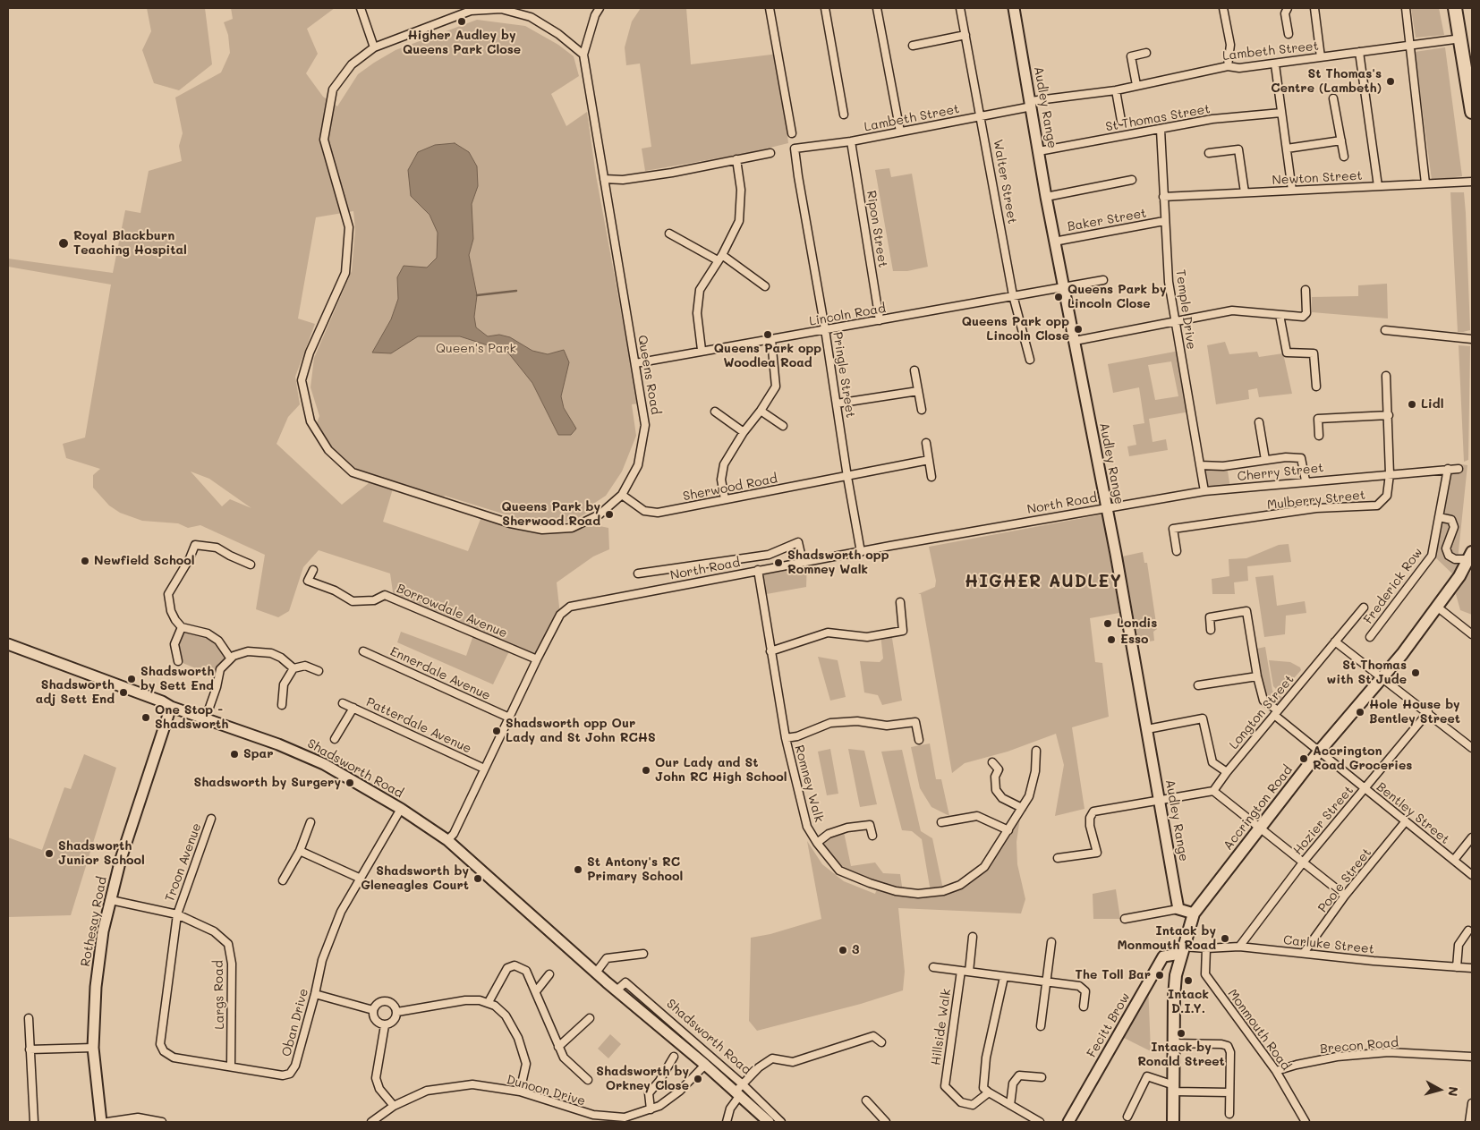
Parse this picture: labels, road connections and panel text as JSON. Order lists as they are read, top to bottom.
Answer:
{
  "streets": {
    "main road": ["Accrington Road"],
    "street": [
      "Lambeth Street",
      "Audley Range",
      "St Thomas Street",
      "Newton Street",
      "Walter Street",
      "Baker Street",
      "Ripon Street",
      "Temple Drive",
      "Lincoln Road",
      "Queens Road",
      "Pringle Street",
      "Cherry Street",
      "Sherwood Road",
      "Mulberry Street",
      "North Road",
      "Frederick Row",
      "Borrowdale Avenue",
      "Ennerdale Avenue",
      "Longton Street",
      "Patterdale Avenue",
      "Shadsworth Road",
      "Romney Walk",
      "Bentley Street",
      "Hozier Street",
      "Troon Avenue",
      "Poole Street",
      "Rothesay Road",
      "Carluke Street",
      "Largs Road",
      "Oban Drive",
      "Fecitt Brow",
      "Hillside Walk",
      "Monmouth Road",
      "Brecon Road",
      "Dunoon Drive"
    ]
  },
  "crossings": [
    ["Lambeth Street", "Audley Range"],
    ["Lambeth Street", "Walter Street"],
    ["Lambeth Street", "Ripon Street"],
    ["Lambeth Street", "Pringle Street"],
    ["Audley Range", "St Thomas Street"],
    ["Audley Range", "Baker Street"],
    ["Audley Range", "Lincoln Road"],
    ["Audley Range", "Cherry Street"],
    ["Audley Range", "North Road"],
    ["St Thomas Street", "Temple Drive"],
    ["Newton Street", "Temple Drive"],
    ["Walter Street", "Lincoln Road"],
    ["Baker Street", "Temple Drive"],
    ["Ripon Street", "Lincoln Road"],
    ["Temple Drive", "Cherry Street"],
    ["Lincoln Road", "Queens Road"],
    ["Lincoln Road", "Pringle Street"],
    ["Queens Road", "Sherwood Road"],
    ["Pringle Street", "Sherwood Road"],
    ["Pringle Street", "North Road"],
    ["Cherry Street", "Mulberry Street"],
    ["Cherry Street", "North Road"],
    ["Cherry Street", "Frederick Row"],
    ["North Road", "Borrowdale Avenue"],
    ["North Road", "Ennerdale Avenue"],
    ["North Road", "Patterdale Avenue"],
    ["North Road", "Shadsworth Road"],
    ["North Road", "Romney Walk"],
    ["Longton Street", "Bentley Street"],
    ["Shadsworth Road", "Rothesay Road"],
    ["Shadsworth Road", "Oban Drive"],
    ["Shadsworth Road", "Dunoon Drive"],
    ["Accrington Road", "Bentley Street"],
    ["Accrington Road", "Carluke Street"],
    ["Accrington Road", "Fecitt Brow"],
    ["Bentley Street", "Hozier Street"],
    ["Bentley Street", "Poole Street"],
    ["Hozier Street", "Carluke Street"],
    ["Troon Avenue", "Largs Road"],
    ["Troon Avenue", "Oban Drive"],
    ["Poole Street", "Carluke Street"],
    ["Rothesay Road", "Largs Road"],
    ["Carluke Street", "Fecitt Brow"],
    ["Carluke Street", "Monmouth Road"],
    ["Largs Road", "Oban Drive"],
    ["Monmouth Road", "Brecon Road"]
  ],
  "districts": ["HIGHER AUDLEY"],
  "parks": ["Queen's Park"],
  "places": [
    "Higher Audley by Queens Park Close",
    "St Thomas's Centre (Lambeth)",
    "Royal Blackburn Teaching Hospital",
    "Queens Park by Lincoln Close",
    "Queens Park opp Lincoln Close",
    "Queens Park opp Woodlea Road",
    "Lidl",
    "Queens Park by Sherwood Road",
    "Newfield School",
    "Shadsworth opp Romney Walk",
    "Londis",
    "Esso",
    "St Thomas with St Jude",
    "Shadsworth by Sett End",
    "Shadsworth adj Sett End",
    "Hole House by Bentley Street",
    "One Stop - Shadsworth",
    "Shadsworth opp Our Lady and St John RCHS",
    "Spar",
    "Accrington Road Groceries",
    "Our Lady and St John RC High School",
    "Shadsworth by Surgery",
    "Shadsworth Junior School",
    "St Antony's RC Primary School",
    "Shadsworth by Gleneagles Court",
    "Intack by Monmouth Road",
    "3",
    "The Toll Bar",
    "Intack D.I.Y.",
    "Intack by Ronald Street",
    "Shadsworth by Orkney Close"
  ],
  "north": "right"
}
